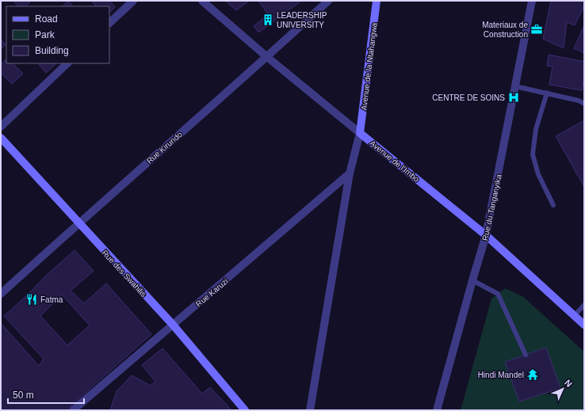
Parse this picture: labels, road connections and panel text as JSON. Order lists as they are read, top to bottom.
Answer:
{
  "streets": {
    "street": [
      "Avenue de la Ntahangwa",
      "Rue Kirundo",
      "Avenue de l'Imbo",
      "Rue du Tanganyika",
      "Rue des Swahilis",
      "Rue Karuzi"
    ]
  },
  "crossings": [
    ["Avenue de la Ntahangwa", "Avenue de l'Imbo"],
    ["Rue Kirundo", "Avenue de l'Imbo"],
    ["Rue Kirundo", "Rue des Swahilis"],
    ["Avenue de l'Imbo", "Rue du Tanganyika"],
    ["Rue des Swahilis", "Rue Karuzi"]
  ],
  "places": {
    "building": ["LEADERSHIP UNIVERSITY"],
    "office": ["Materiaux de Construction"],
    "hospital": ["CENTRE DE SOINS"],
    "restaurant": ["Fatma"],
    "temple": ["Hindi Mandel"]
  },
  "legend": ["Road", "Park", "Building"],
  "scale_bar": "50 m",
  "north": "top right"
}
